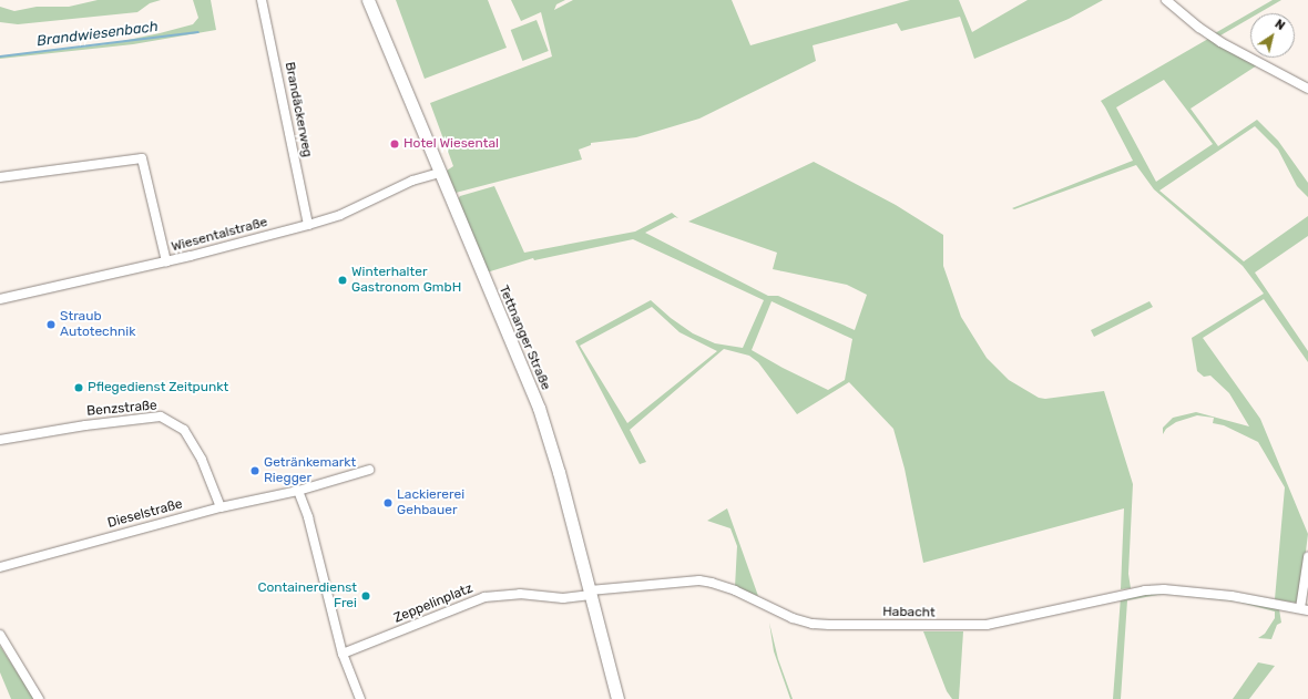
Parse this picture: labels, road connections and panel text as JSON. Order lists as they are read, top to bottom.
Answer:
{
  "streets": {
    "main road": ["Tettnanger Straße"],
    "street": [
      "Brandäckerweg",
      "Wiesentalstraße",
      "Benzstraße",
      "Dieselstraße",
      "Zeppelinplatz",
      "Habacht"
    ]
  },
  "crossings": [
    ["Brandäckerweg", "Wiesentalstraße"],
    ["Wiesentalstraße", "Tettnanger Straße"],
    ["Tettnanger Straße", "Zeppelinplatz"],
    ["Tettnanger Straße", "Habacht"],
    ["Benzstraße", "Dieselstraße"],
    ["Zeppelinplatz", "Habacht"]
  ],
  "water": ["Brandwiesenbach"],
  "places": [
    "Hotel Wiesental",
    "Winterhalter Gastronom GmbH",
    "Straub Autotechnik",
    "Pflegedienst Zeitpunkt",
    "Getränkemarkt Riegger",
    "Lackiererei Gehbauer",
    "Containerdienst Frei"
  ],
  "north": "top right"
}
